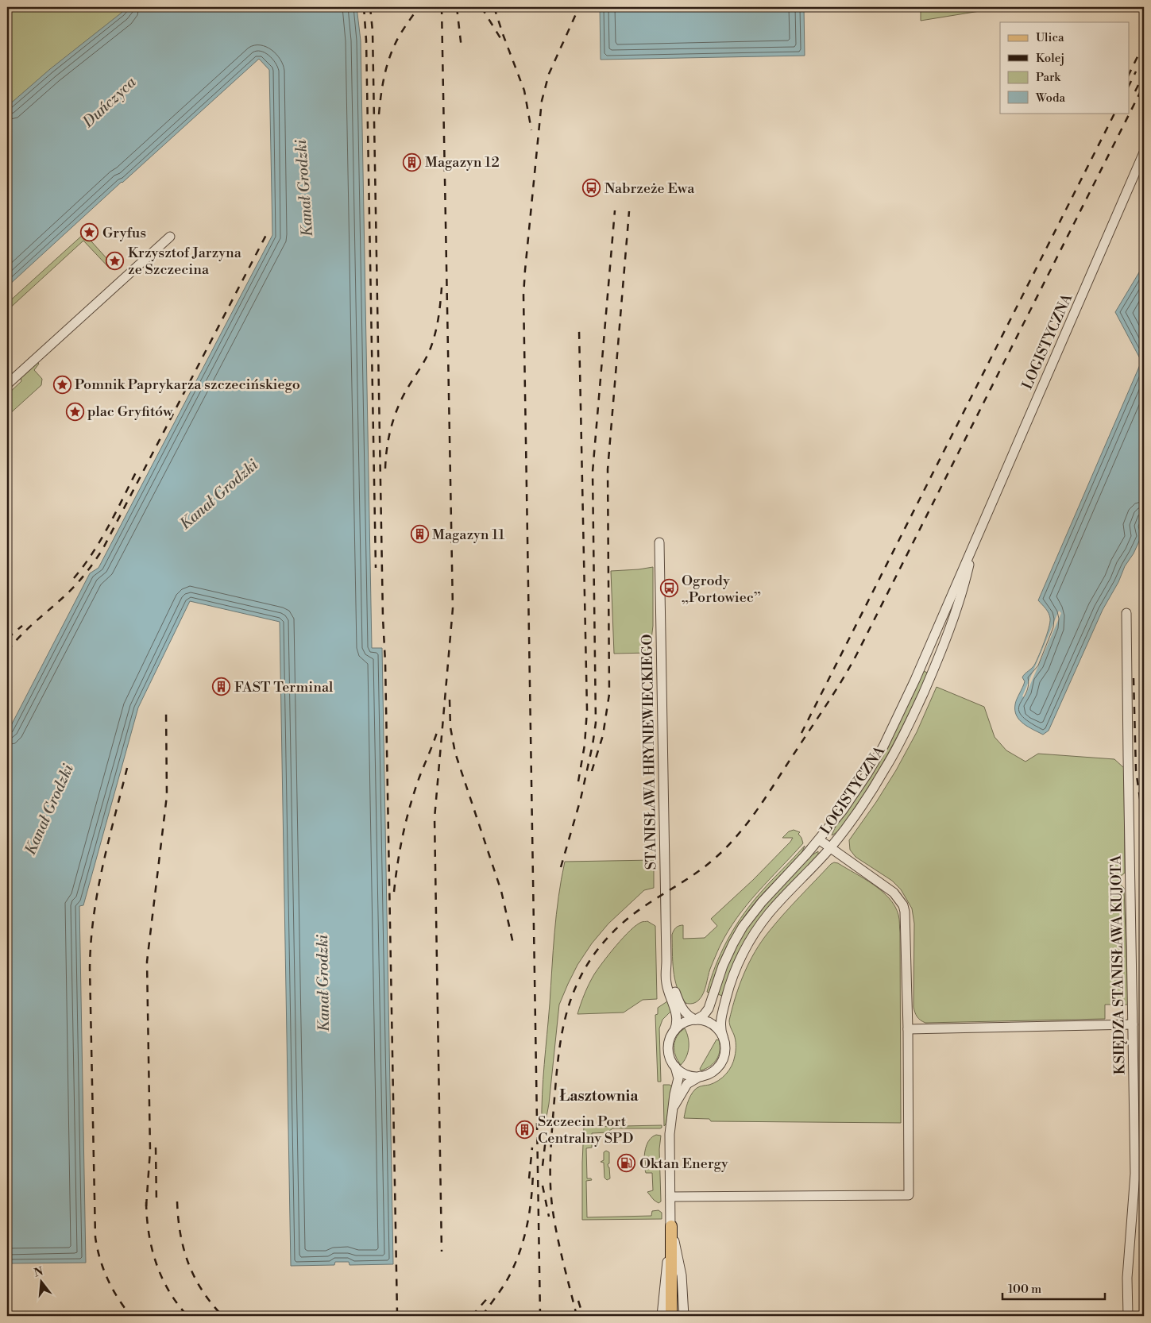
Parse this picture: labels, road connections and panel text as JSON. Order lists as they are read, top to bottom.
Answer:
{
  "streets": {
    "street": ["LOGISTYCZNA", "STANISŁAWA HRYNIEWIECKIEGO", "KSIĘDZA STANISŁAWA KUJOTA"]
  },
  "crossings": [
    ["LOGISTYCZNA", "STANISŁAWA HRYNIEWIECKIEGO"]
  ],
  "districts": ["Łasztownia"],
  "water": ["Duńczyca", "Kanał Grodzki"],
  "places": {
    "building": [
      "Magazyn 12",
      "Magazyn 11",
      "FAST Terminal",
      "Szczecin Port Centralny SPD"
    ],
    "bus stop": ["Nabrzeże Ewa", "Ogrody „Portowiec”"],
    "place": [
      "Gryfus",
      "Krzysztof Jarzyna ze Szczecina",
      "Pomnik Paprykarza szczecińskiego",
      "plac Gryfitów"
    ],
    "fuel station": ["Oktan Energy"]
  },
  "legend": [
    "Ulica",
    "Kolej",
    "Park",
    "Woda"
  ],
  "scale_bar": "100 m",
  "north": "top"
}
